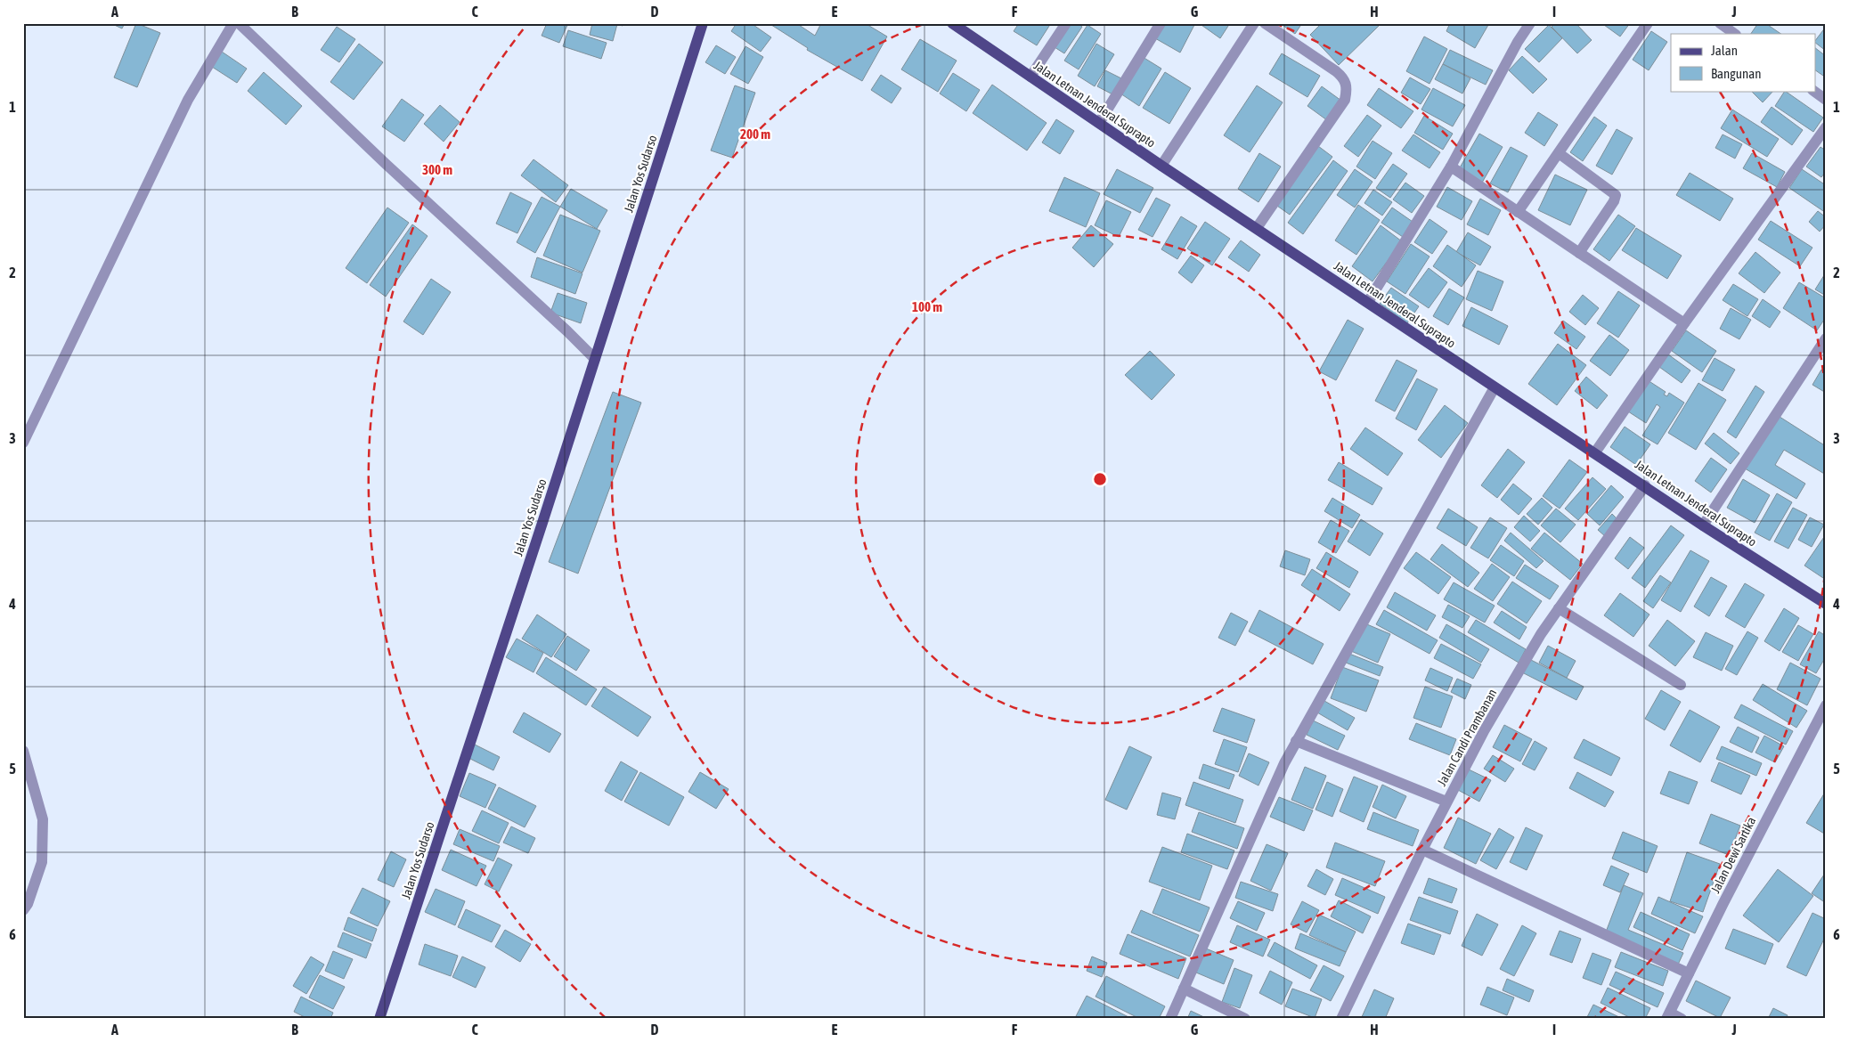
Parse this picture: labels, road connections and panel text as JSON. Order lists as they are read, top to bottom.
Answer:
{
  "streets": {
    "main road": ["Jalan Letnan Jenderal Suprapto", "Jalan Yos Sudarso"],
    "street": ["Jalan Candi Prambanan", "Jalan Dewi Sartika"]
  },
  "crossings": [
    ["Jalan Letnan Jenderal Suprapto", "Jalan Candi Prambanan"]
  ],
  "legend": ["Jalan", "Bangunan"],
  "grid": {
    "columns": [
      "A",
      "B",
      "C",
      "D",
      "E",
      "F",
      "G",
      "H",
      "I",
      "J"
    ],
    "rows": [
      "1",
      "2",
      "3",
      "4",
      "5",
      "6"
    ]
  },
  "rings": ["200 m", "300 m", "100 m"]
}
